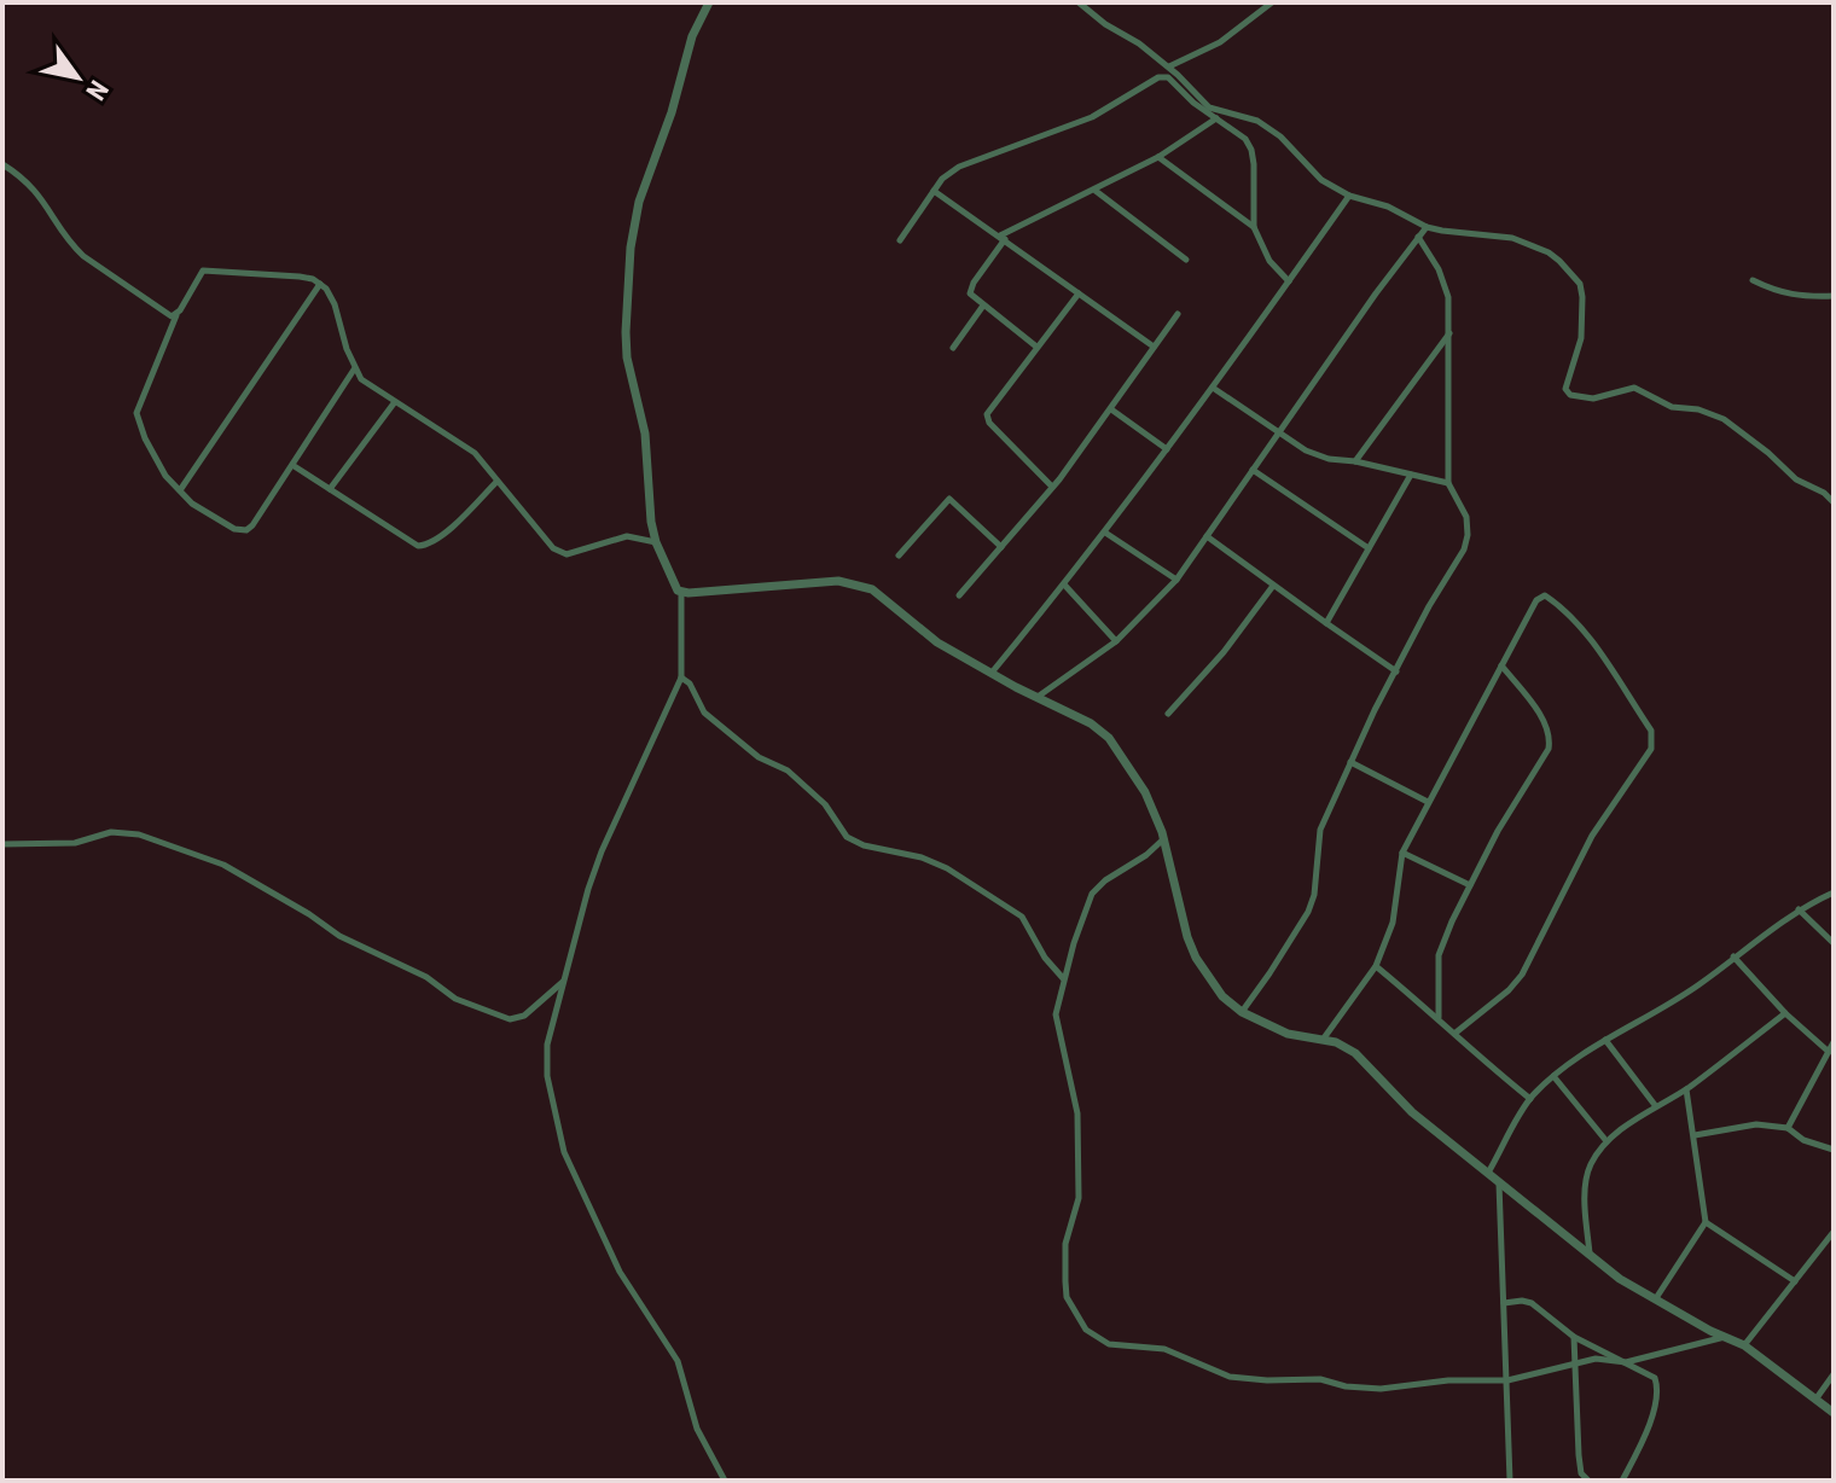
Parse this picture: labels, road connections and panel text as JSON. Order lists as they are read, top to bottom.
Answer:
{
  "north": "bottom right"
}
